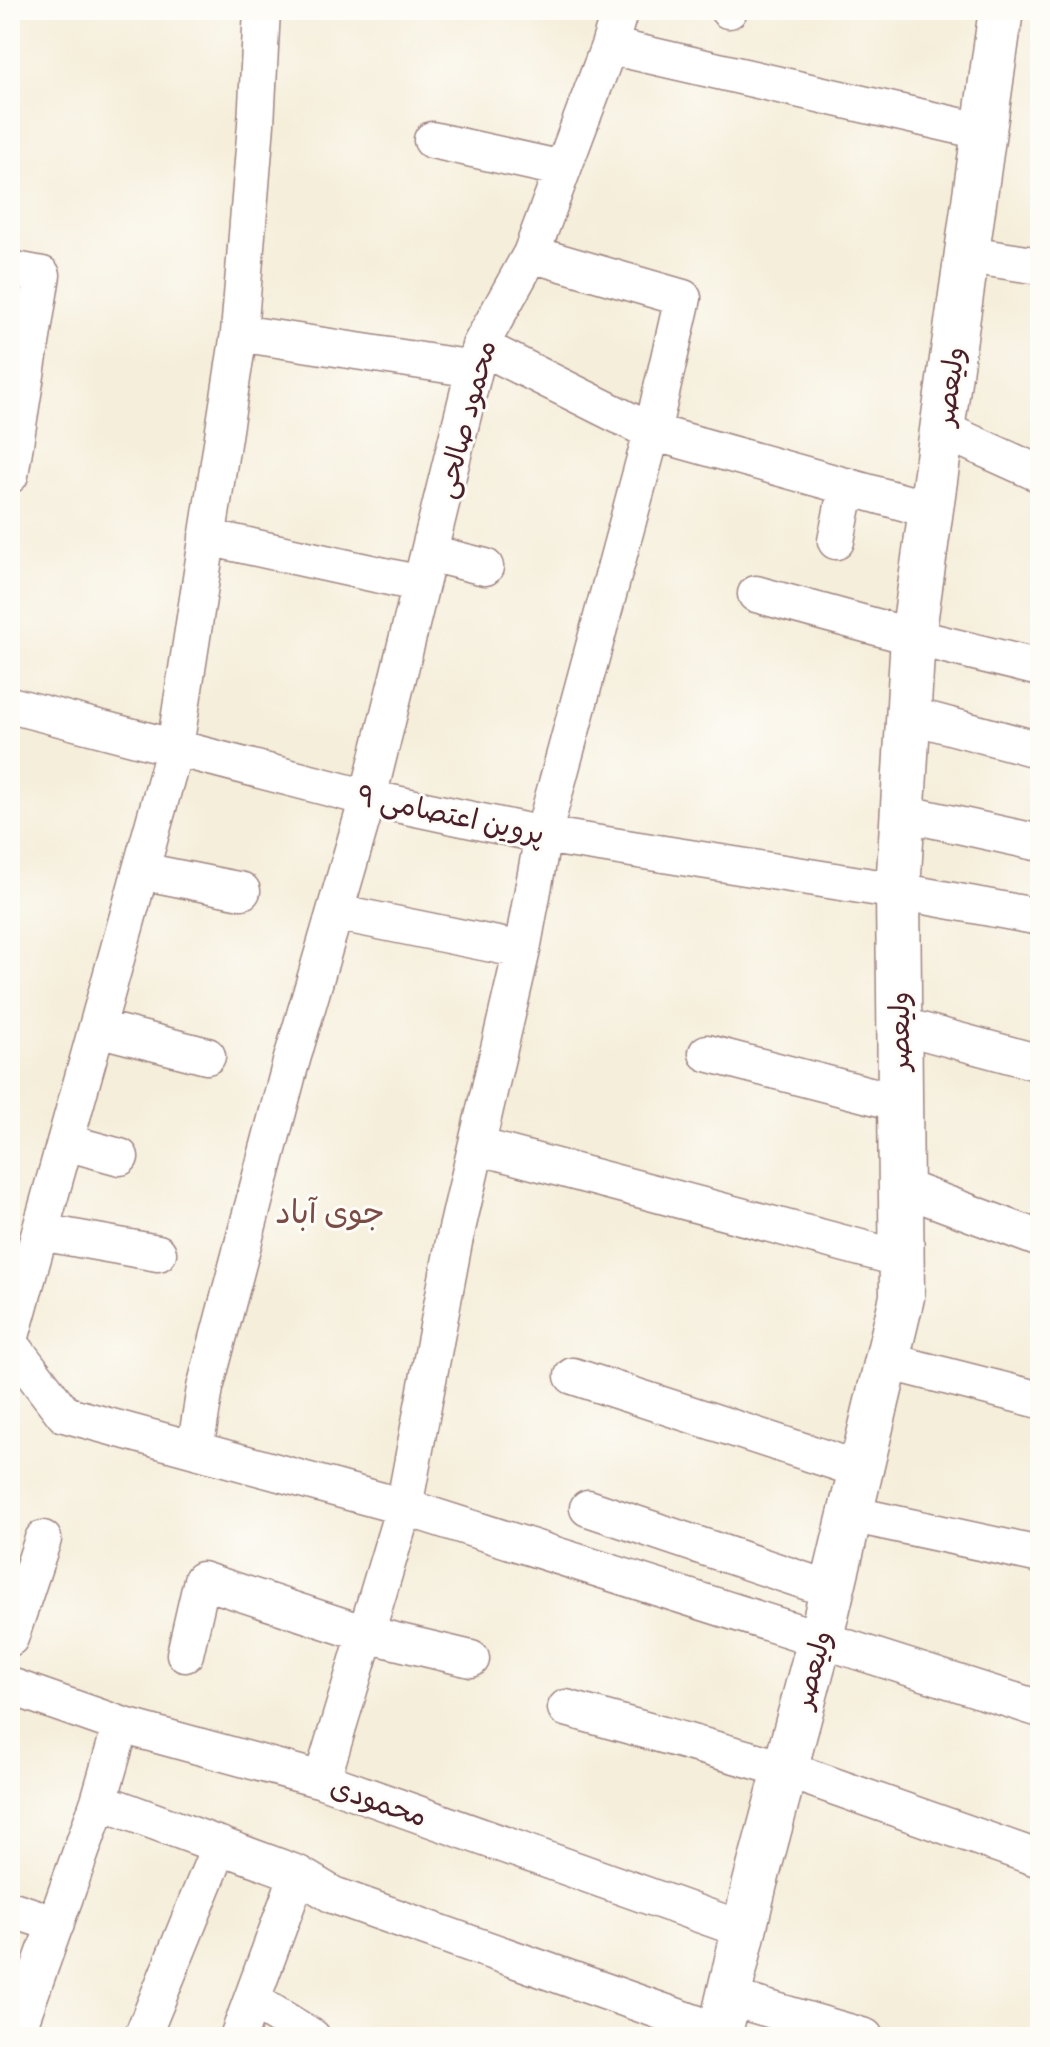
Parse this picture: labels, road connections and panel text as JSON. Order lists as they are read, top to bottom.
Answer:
{
  "streets": {
    "street": [
      "ولیعصر",
      "محمود صالحی",
      "پروین اعتصامی ۹",
      "محمودی"
    ]
  },
  "crossings": [
    ["ولیعصر", "پروین اعتصامی ۹"],
    ["ولیعصر", "محمودی"],
    ["محمود صالحی", "پروین اعتصامی ۹"]
  ],
  "districts": ["جوی آباد"]
}
